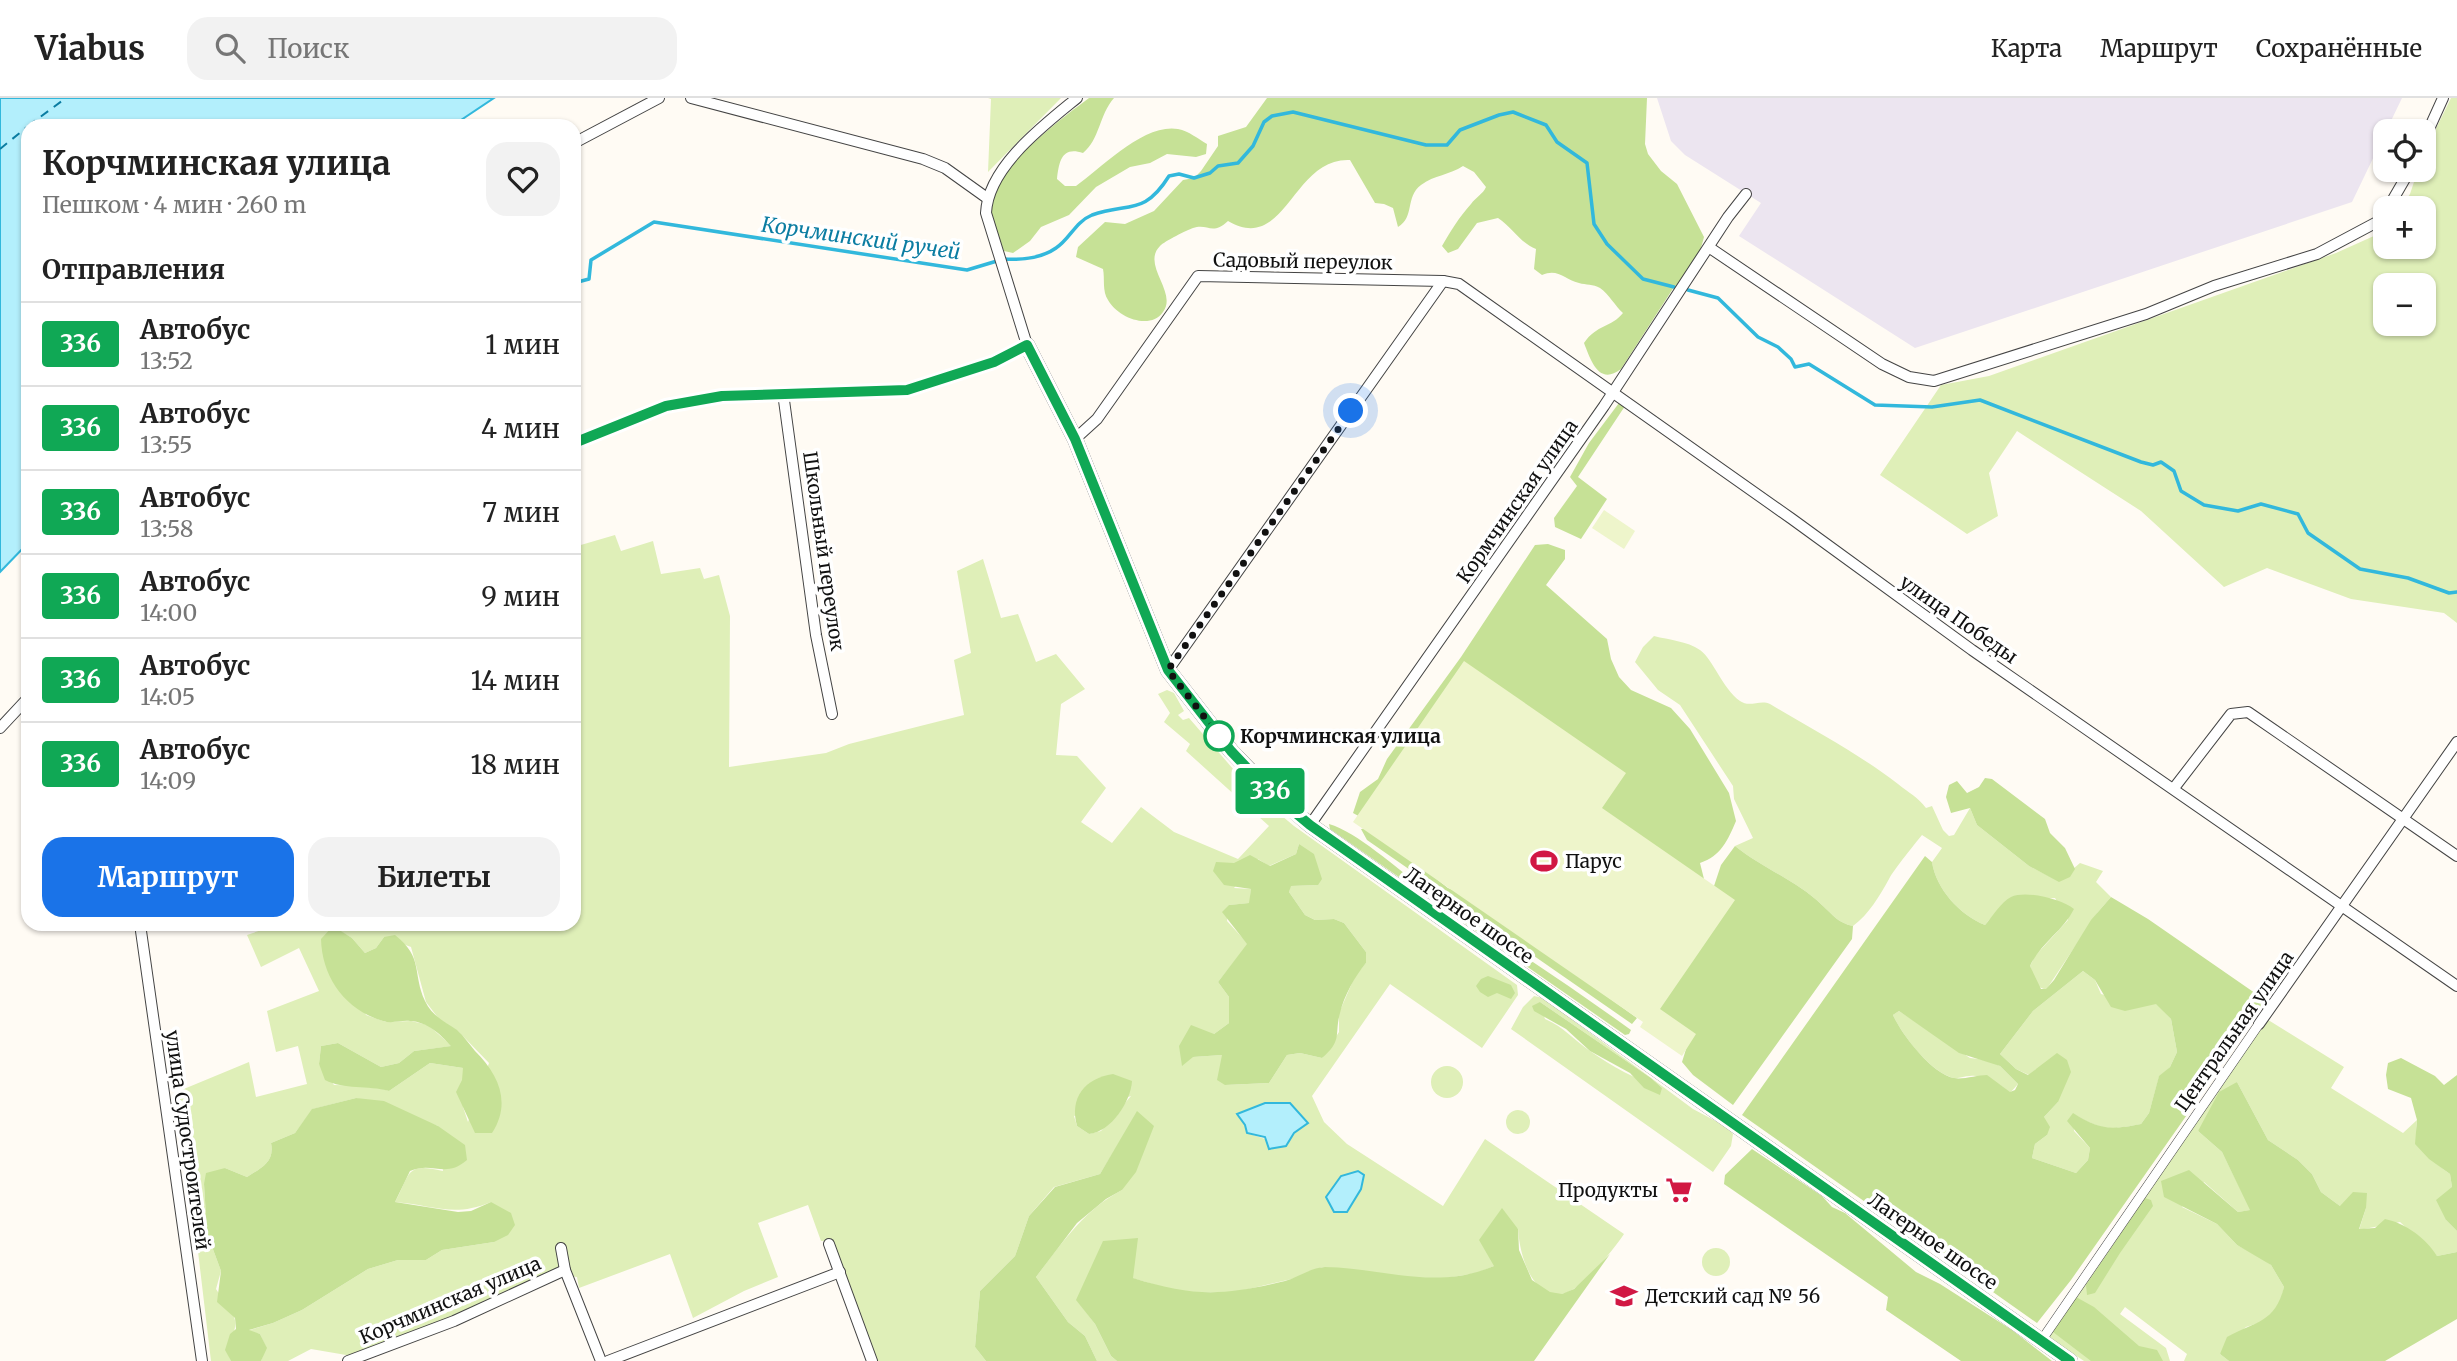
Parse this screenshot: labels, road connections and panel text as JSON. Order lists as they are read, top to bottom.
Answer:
{
  "streets": {
    "street": [
      "Садовый переулок",
      "Кормчинская улица",
      "Школьный переулок",
      "улица Победы",
      "Лагерное шоссе",
      "Центральная улица",
      "улица Судостроителей",
      "Корчминская улица"
    ]
  },
  "crossings": [
    ["Садовый переулок", "улица Победы"],
    ["Садовый переулок", "Лагерное шоссе"],
    ["Кормчинская улица", "улица Победы"],
    ["Кормчинская улица", "Лагерное шоссе"],
    ["улица Победы", "Центральная улица"],
    ["Лагерное шоссе", "Центральная улица"]
  ],
  "water": ["Корчминский ручей"],
  "places": {
    "other": ["Корчминская улица"],
    "sports": ["Парус"],
    "supermarket": ["Продукты"],
    "school or university": ["Детский сад № 56"]
  },
  "lines": ["bus line 336"],
  "page": {
    "header": "Viabus",
    "search": "Поиск",
    "nav": ["Карта", "Маршрут", "Сохранённые"],
    "on_map": "336",
    "map_buttons": ["+", "−"],
    "heading": [
      ["Корчминская улица", "Пешком · 4 мин · 260 m"],
      "Отправления"
    ],
    "list": [
      {
        "mark": "336",
        "name": "Автобус",
        "note": "13:52",
        "value": "1 мин"
      },
      {
        "mark": "336",
        "name": "Автобус",
        "note": "13:55",
        "value": "4 мин"
      },
      {
        "mark": "336",
        "name": "Автобус",
        "note": "13:58",
        "value": "7 мин"
      },
      {
        "mark": "336",
        "name": "Автобус",
        "note": "14:00",
        "value": "9 мин"
      },
      {
        "mark": "336",
        "name": "Автобус",
        "note": "14:05",
        "value": "14 мин"
      },
      {
        "mark": "336",
        "name": "Автобус",
        "note": "14:09",
        "value": "18 мин"
      }
    ],
    "buttons": ["Маршрут", "Билеты"]
  }
}
